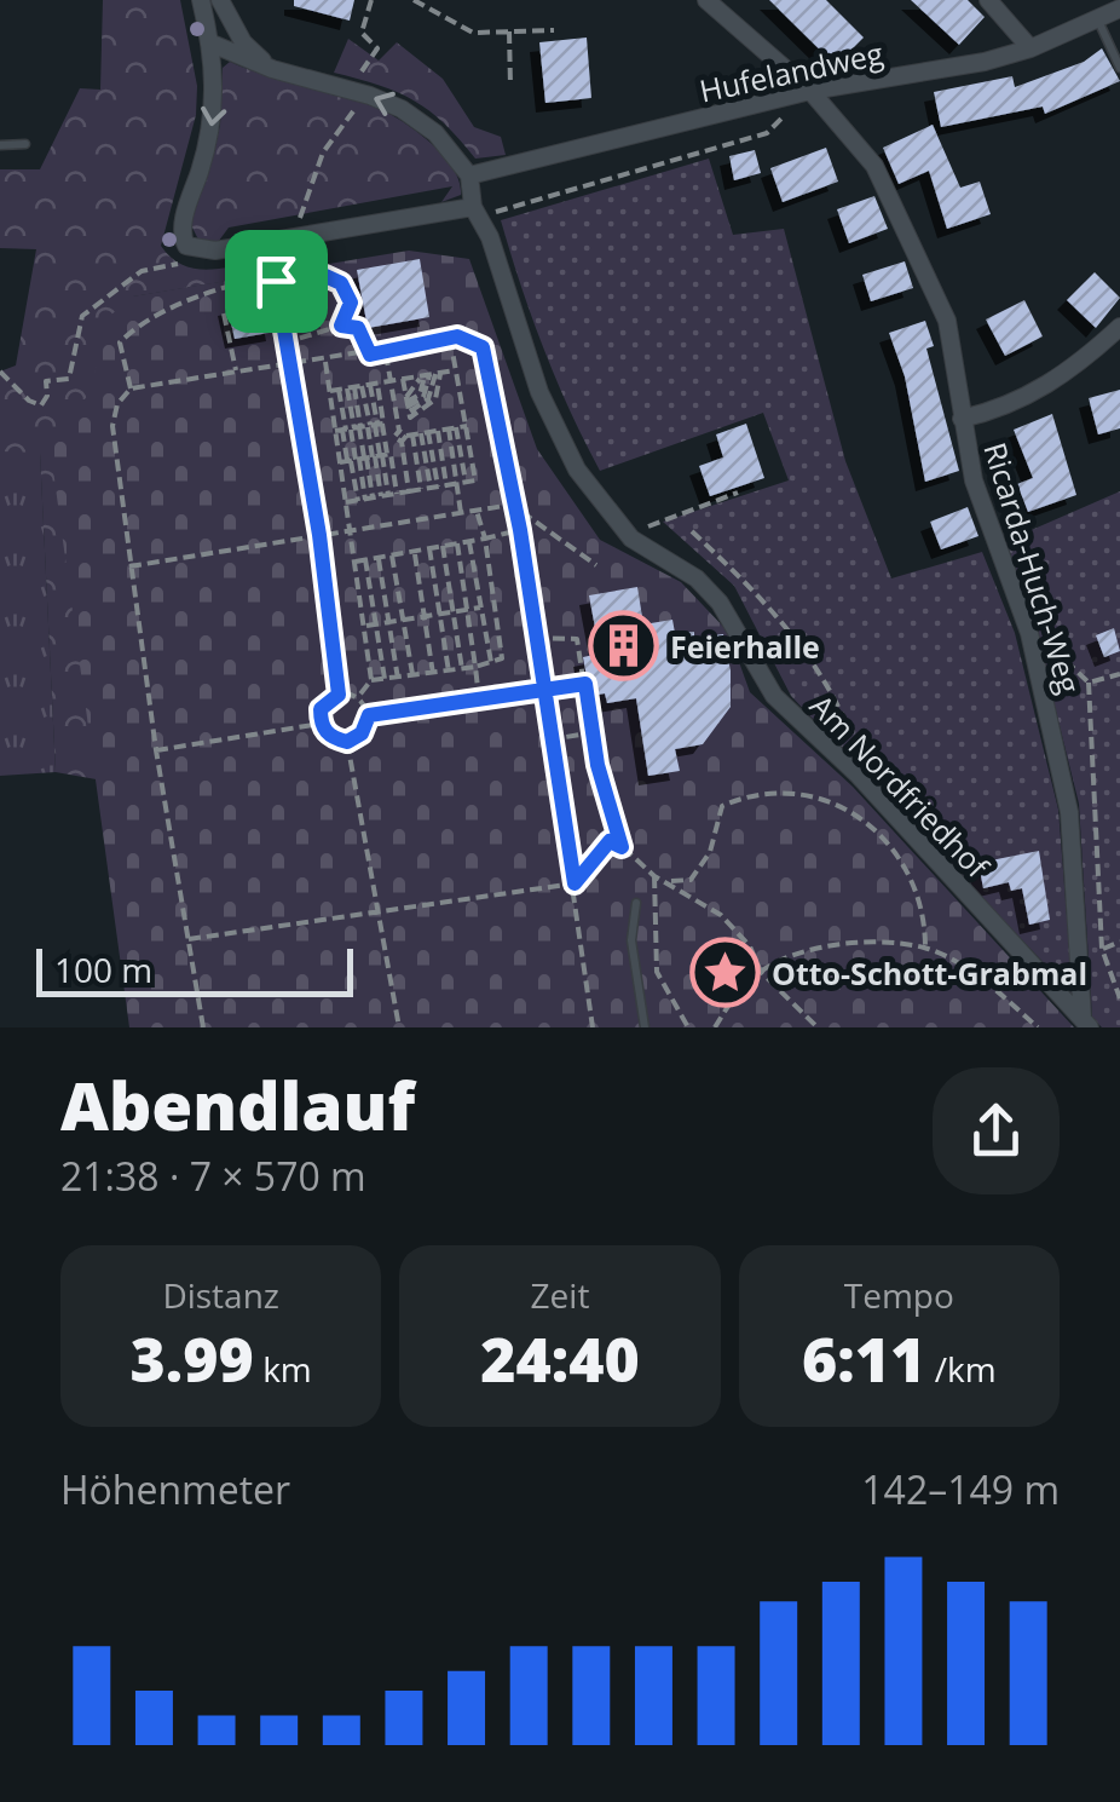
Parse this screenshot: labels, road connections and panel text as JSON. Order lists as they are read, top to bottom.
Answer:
{
  "streets": {
    "street": ["Hufelandweg", "Ricarda-Huch-Weg", "Am Nordfriedhof"]
  },
  "crossings": [
    ["Hufelandweg", "Ricarda-Huch-Weg"],
    ["Ricarda-Huch-Weg", "Am Nordfriedhof"]
  ],
  "places": {
    "building": ["Feierhalle"],
    "place": ["Otto-Schott-Grabmal"]
  },
  "scale_bar": "100 m",
  "page": {
    "scale": "100 m",
    "heading": ["Abendlauf", "21:38 · 7 × 570 m"],
    "stats": [
      ["Distanz", "3.99 km"],
      ["Zeit", "24:40"],
      ["Tempo", "6:11 /km"]
    ],
    "chart": ["Höhenmeter", "142–149 m"]
  }
}
